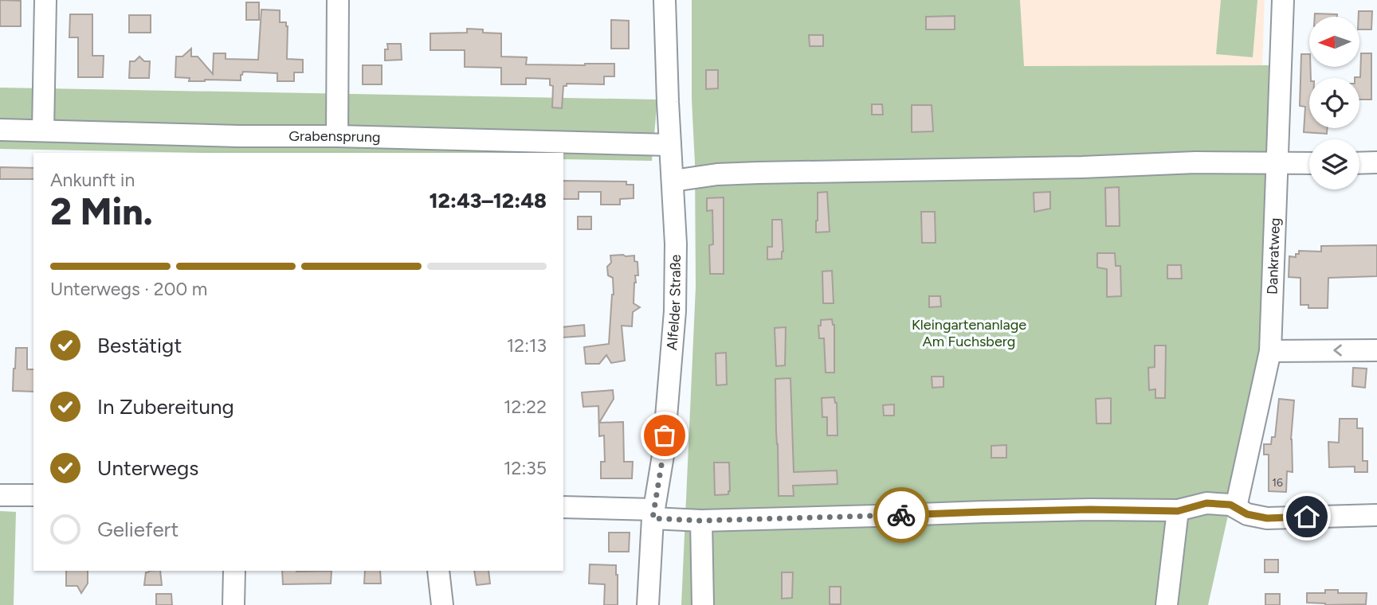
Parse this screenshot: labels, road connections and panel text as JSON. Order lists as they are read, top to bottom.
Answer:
{
  "streets": {
    "street": ["Grabensprung", "Dankratweg", "Alfelder Straße"]
  },
  "crossings": [
    ["Grabensprung", "Alfelder Straße"]
  ],
  "parks": ["Kleingartenanlage Am Fuchsberg"],
  "house_numbers": ["16"],
  "north": "left",
  "page": {
    "heading": ["2 Min.", "Ankunft in", "12:43–12:48"],
    "bar": "Unterwegs · 200 m",
    "list": [
      ["Bestätigt", "12:13"],
      ["In Zubereitung", "12:22"],
      ["Unterwegs", "12:35"],
      "Geliefert"
    ]
  }
}
